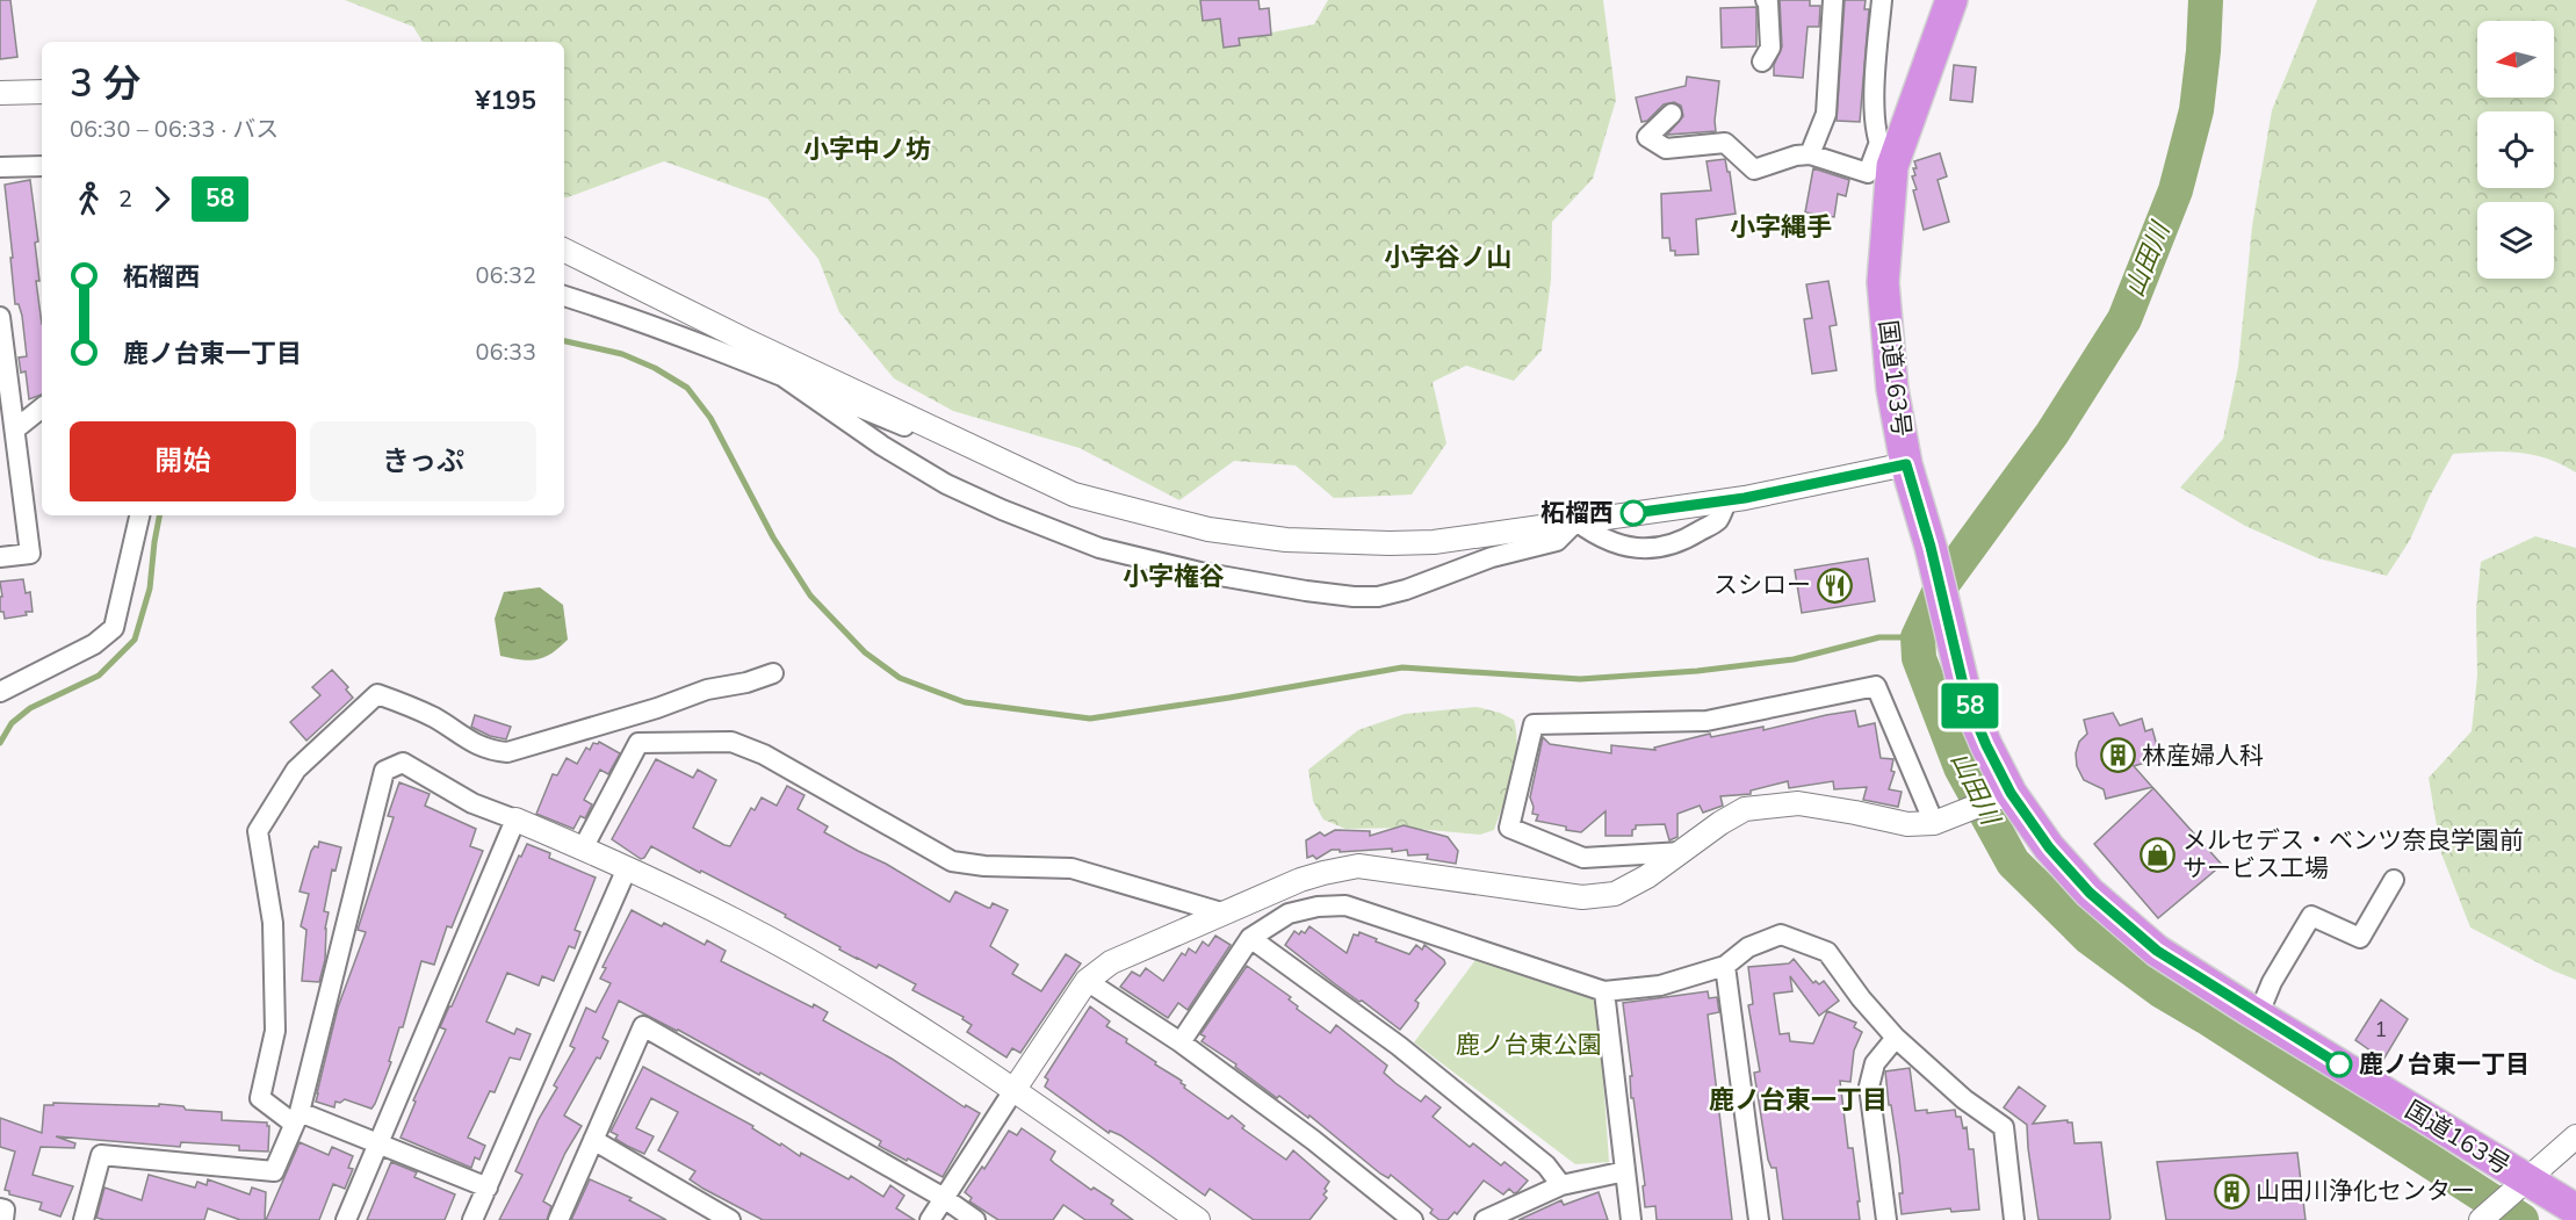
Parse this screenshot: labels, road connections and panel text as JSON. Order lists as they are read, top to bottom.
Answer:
{
  "streets": {
    "highway": ["国道163号"]
  },
  "districts": [
    "小字中ノ坊",
    "小字縄手",
    "小字谷ノ山",
    "小字権谷",
    "鹿ノ台東一丁目"
  ],
  "water": ["山田川"],
  "parks": ["鹿ノ台東公園"],
  "places": {
    "other": ["柘榴西", "鹿ノ台東一丁目"],
    "restaurant": ["スシロー"],
    "building": ["林産婦人科", "山田川浄化センター"],
    "shop": ["メルセデス・ベンツ奈良学園前 サービス工場"]
  },
  "lines": ["bus line 58"],
  "house_numbers": ["1"],
  "north": "left",
  "page": {
    "on_map": "58",
    "heading": ["3 分", "06:30 – 06:33 · バス", "¥195"],
    "legs": ["2", "58"],
    "list": [
      {
        "name": "柘榴西",
        "value": "06:32"
      },
      {
        "name": "鹿ノ台東一丁目",
        "value": "06:33"
      }
    ],
    "buttons": ["開始", "きっぷ"]
  }
}
